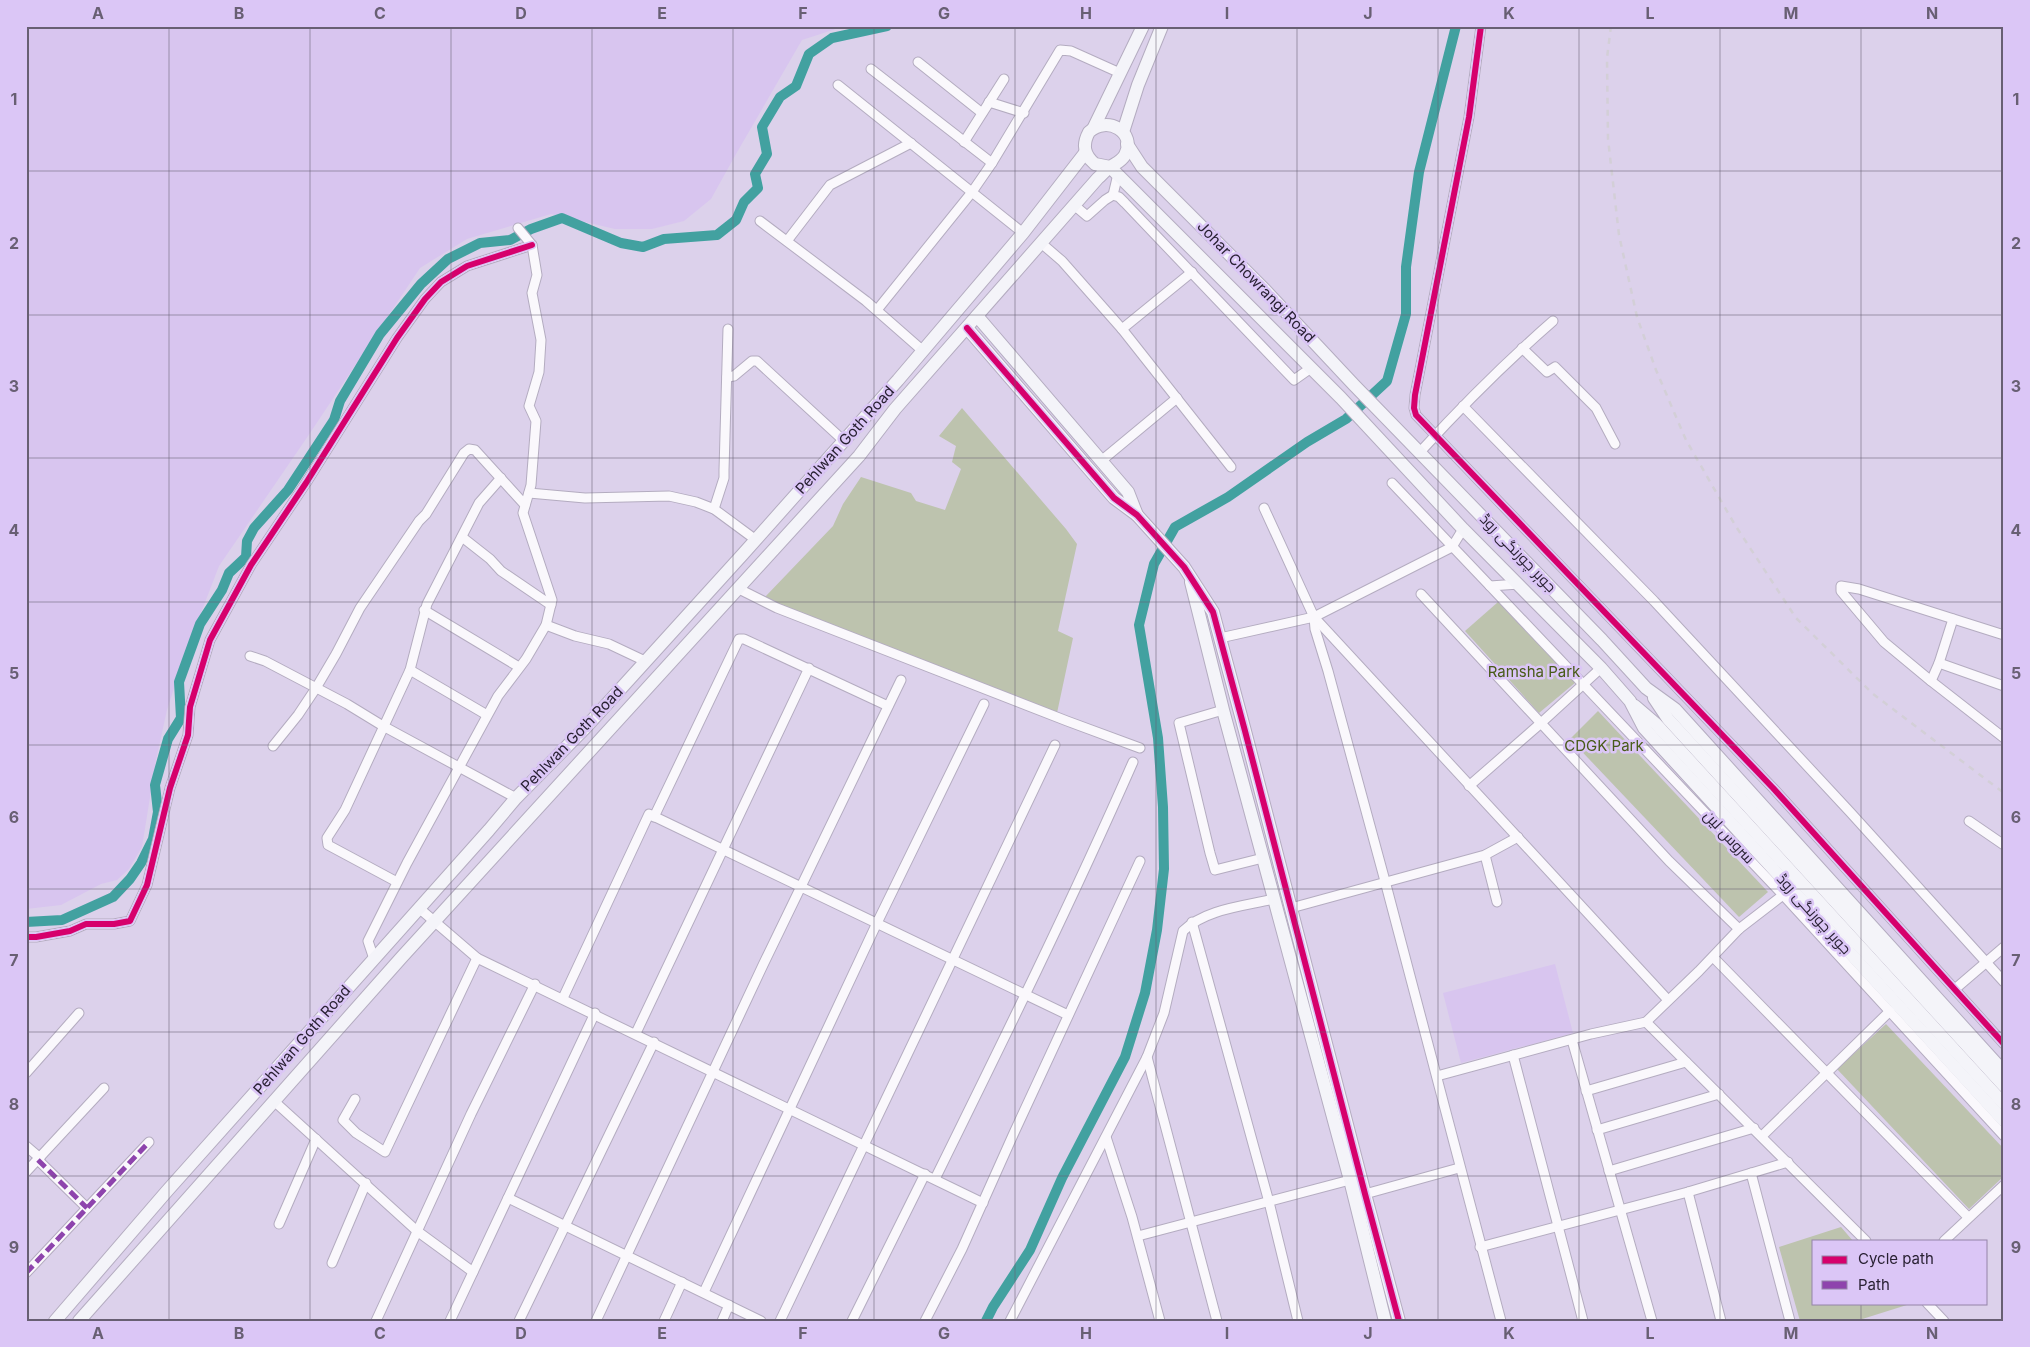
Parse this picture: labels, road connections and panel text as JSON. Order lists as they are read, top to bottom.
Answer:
{
  "streets": {
    "main road": ["Johar Chowrangi Road", "Pehlwan Goth Road", "جوہر چورنگی روڈ"],
    "street": ["سروس لین"]
  },
  "crossings": [
    ["Johar Chowrangi Road", "Pehlwan Goth Road"],
    ["Johar Chowrangi Road", "جوہر چورنگی روڈ"],
    ["جوہر چورنگی روڈ", "سروس لین"]
  ],
  "parks": ["Ramsha Park", "CDGK Park"],
  "legend": ["Cycle path", "Path"],
  "grid": {
    "columns": [
      "A",
      "B",
      "C",
      "D",
      "E",
      "F",
      "G",
      "H",
      "I",
      "J",
      "K",
      "L",
      "M",
      "N"
    ],
    "rows": [
      "1",
      "2",
      "3",
      "4",
      "5",
      "6",
      "7",
      "8",
      "9"
    ]
  }
}
